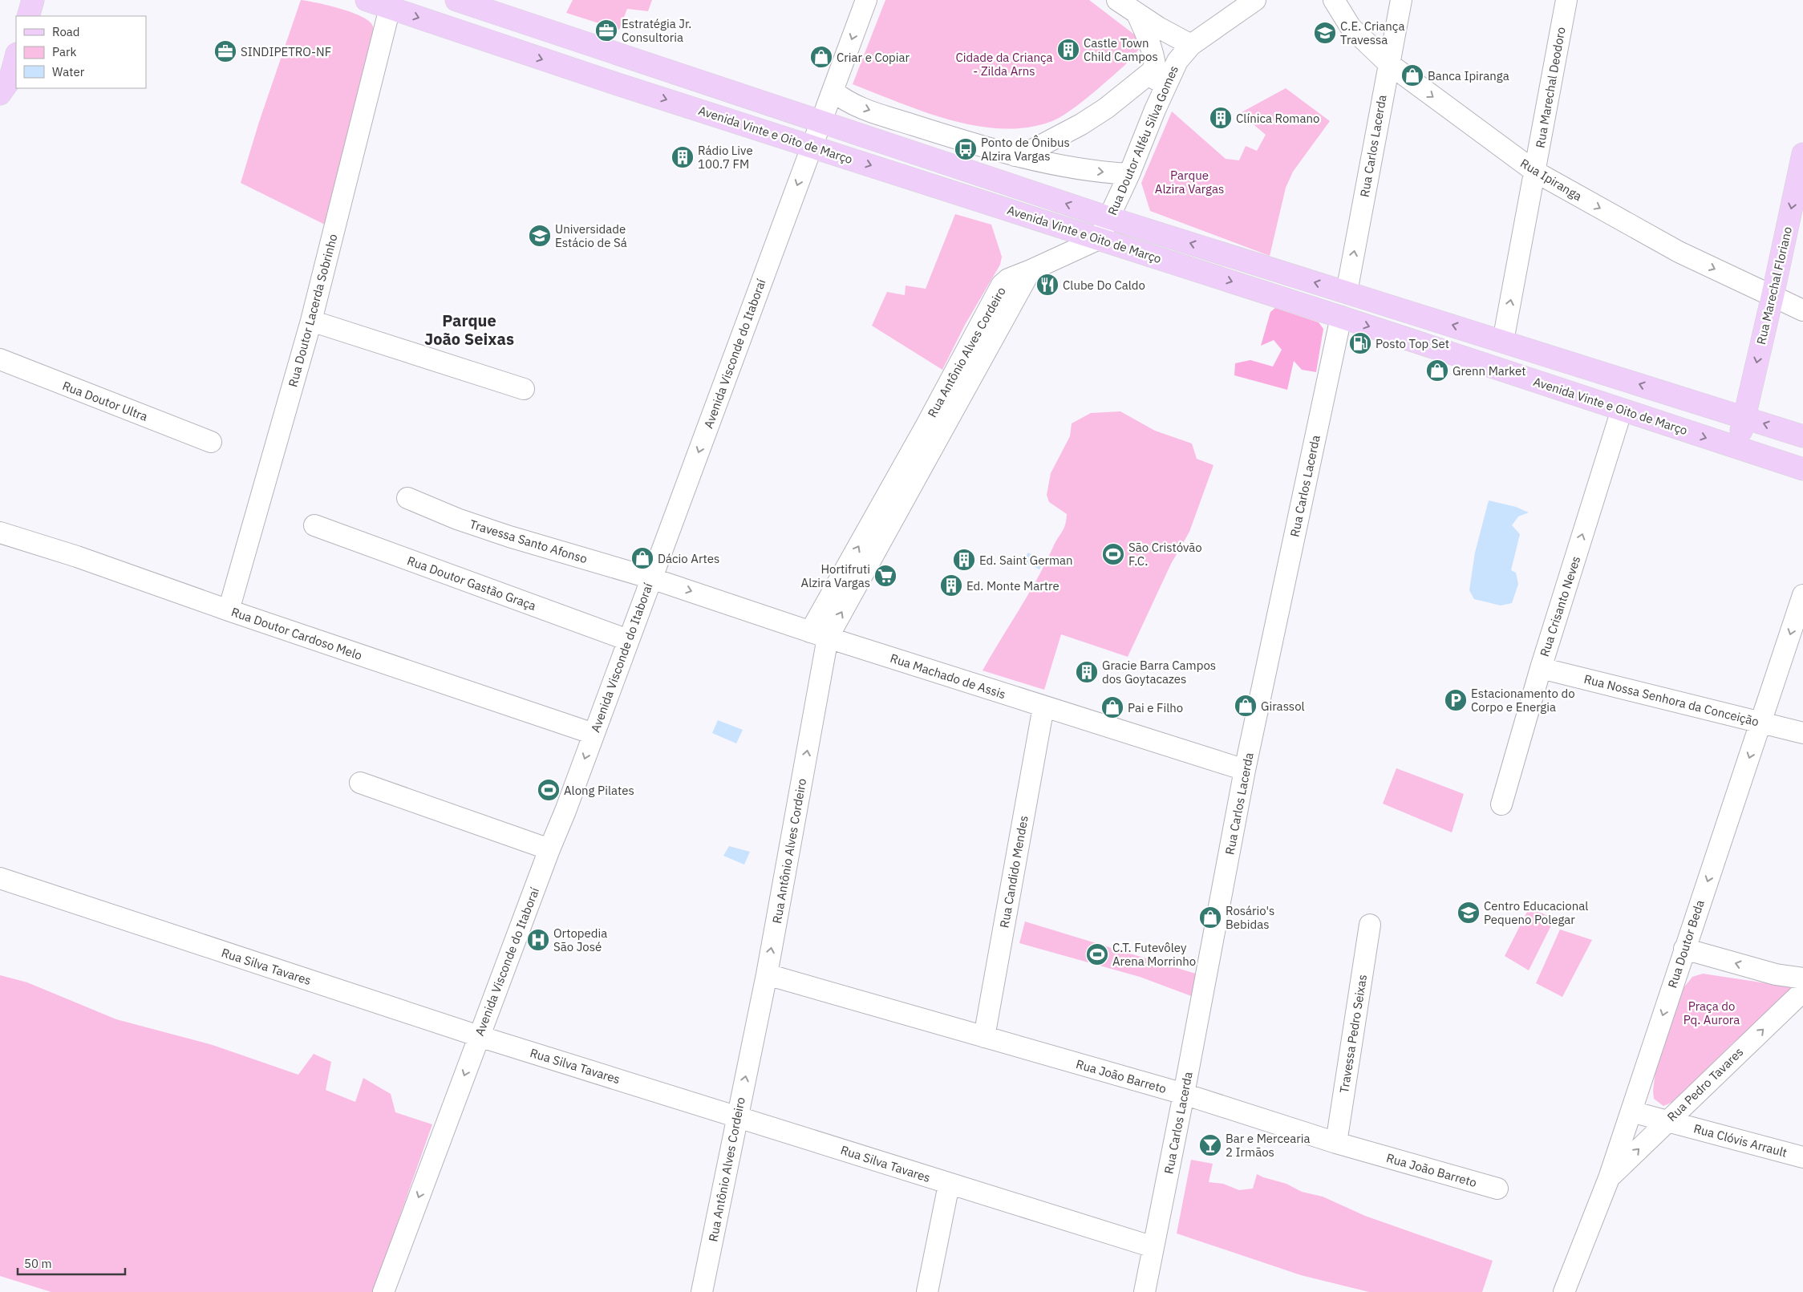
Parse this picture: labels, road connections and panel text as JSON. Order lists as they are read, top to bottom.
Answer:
{
  "streets": {
    "main road": ["Avenida Vinte e Oito de Março", "Rua Marechal Floriano"],
    "street": [
      "Rua Marechal Deodoro",
      "Rua Doutor Alféu Silva Gomes",
      "Rua Carlos Lacerda",
      "Rua Ipiranga",
      "Rua Doutor Lacerda Sobrinho",
      "Rua Antônio Alves Cordeiro",
      "Avenida Visconde do Itaboraí",
      "Rua Doutor Ultra",
      "Travessa Santo Afonso",
      "Rua Doutor Gastão Graça",
      "Rua Crisanto Neves",
      "Rua Doutor Cardoso Melo",
      "Rua Machado de Assis",
      "Rua Nossa Senhora da Conceição",
      "Rua Candido Mendes",
      "Rua Doutor Beda",
      "Rua Silva Tavares",
      "Travessa Pedro Seixas",
      "Rua João Barreto",
      "Rua Pedro Tavares",
      "Rua Clóvis Arrault"
    ]
  },
  "crossings": [
    ["Rua Marechal Deodoro", "Avenida Vinte e Oito de Março"],
    ["Rua Marechal Deodoro", "Rua Ipiranga"],
    ["Avenida Vinte e Oito de Março", "Rua Doutor Alféu Silva Gomes"],
    ["Avenida Vinte e Oito de Março", "Rua Carlos Lacerda"],
    ["Avenida Vinte e Oito de Março", "Rua Marechal Floriano"],
    ["Avenida Vinte e Oito de Março", "Rua Doutor Lacerda Sobrinho"],
    ["Avenida Vinte e Oito de Março", "Rua Antônio Alves Cordeiro"],
    ["Avenida Vinte e Oito de Março", "Avenida Visconde do Itaboraí"],
    ["Avenida Vinte e Oito de Março", "Rua Crisanto Neves"],
    ["Rua Doutor Alféu Silva Gomes", "Rua Antônio Alves Cordeiro"],
    ["Rua Carlos Lacerda", "Rua Ipiranga"],
    ["Rua Carlos Lacerda", "Rua Machado de Assis"],
    ["Rua Carlos Lacerda", "Rua Silva Tavares"],
    ["Rua Carlos Lacerda", "Rua João Barreto"],
    ["Rua Ipiranga", "Rua Marechal Floriano"],
    ["Rua Doutor Lacerda Sobrinho", "Rua Doutor Cardoso Melo"],
    ["Rua Antônio Alves Cordeiro", "Rua Machado de Assis"],
    ["Rua Antônio Alves Cordeiro", "Rua Silva Tavares"],
    ["Rua Antônio Alves Cordeiro", "Rua João Barreto"],
    ["Avenida Visconde do Itaboraí", "Travessa Santo Afonso"],
    ["Avenida Visconde do Itaboraí", "Rua Doutor Gastão Graça"],
    ["Avenida Visconde do Itaboraí", "Rua Doutor Cardoso Melo"],
    ["Avenida Visconde do Itaboraí", "Rua Machado de Assis"],
    ["Avenida Visconde do Itaboraí", "Rua Silva Tavares"],
    ["Travessa Santo Afonso", "Rua Machado de Assis"],
    ["Rua Crisanto Neves", "Rua Nossa Senhora da Conceição"],
    ["Rua Machado de Assis", "Rua Candido Mendes"],
    ["Rua Nossa Senhora da Conceição", "Rua Doutor Beda"],
    ["Rua Candido Mendes", "Rua João Barreto"],
    ["Rua Doutor Beda", "Rua Pedro Tavares"],
    ["Rua Doutor Beda", "Rua Clóvis Arrault"],
    ["Travessa Pedro Seixas", "Rua João Barreto"],
    ["Rua Pedro Tavares", "Rua Clóvis Arrault"]
  ],
  "one_way": [
    "Rua Marechal Deodoro",
    "Rua Ipiranga",
    "Rua Marechal Floriano",
    "Rua Antônio Alves Cordeiro",
    "Avenida Visconde do Itaboraí",
    "Rua Crisanto Neves",
    "Rua Doutor Beda",
    "Rua Pedro Tavares"
  ],
  "districts": ["Parque João Seixas"],
  "parks": ["Cidade da Criança - Zilda Arns", "Parque Alzira Vargas", "Praça do Pq. Aurora"],
  "places": {
    "office": ["Estratégia Jr. Consultoria", "SINDIPETRO-NF"],
    "school or university": ["C.E. Criança Travessa", "Universidade Estácio de Sá", "Centro Educacional Pequeno Polegar"],
    "building": [
      "Castle Town Child Campos",
      "Clínica Romano",
      "Rádio Live 100.7 FM",
      "Ed. Saint German",
      "Ed. Monte Martre",
      "Gracie Barra Campos dos Goytacazes"
    ],
    "shop": [
      "Criar e Copiar",
      "Banca Ipiranga",
      "Grenn Market",
      "Dácio Artes",
      "Girassol",
      "Pai e Filho",
      "Rosário's Bebidas"
    ],
    "bus stop": ["Ponto de Ônibus Alzira Vargas"],
    "restaurant": ["Clube Do Caldo"],
    "fuel station": ["Posto Top Set"],
    "sports": ["São Cristóvão F.C.", "Along Pilates", "C.T. Futevôley Arena Morrinho"],
    "supermarket": ["Hortifruti Alzira Vargas"],
    "parking": ["Estacionamento do Corpo e Energia"],
    "hospital": ["Ortopedia São José"],
    "bar": ["Bar e Mercearia 2 Irmãos"]
  },
  "legend": ["Road", "Park", "Water"],
  "scale_bar": "50 m"
}
